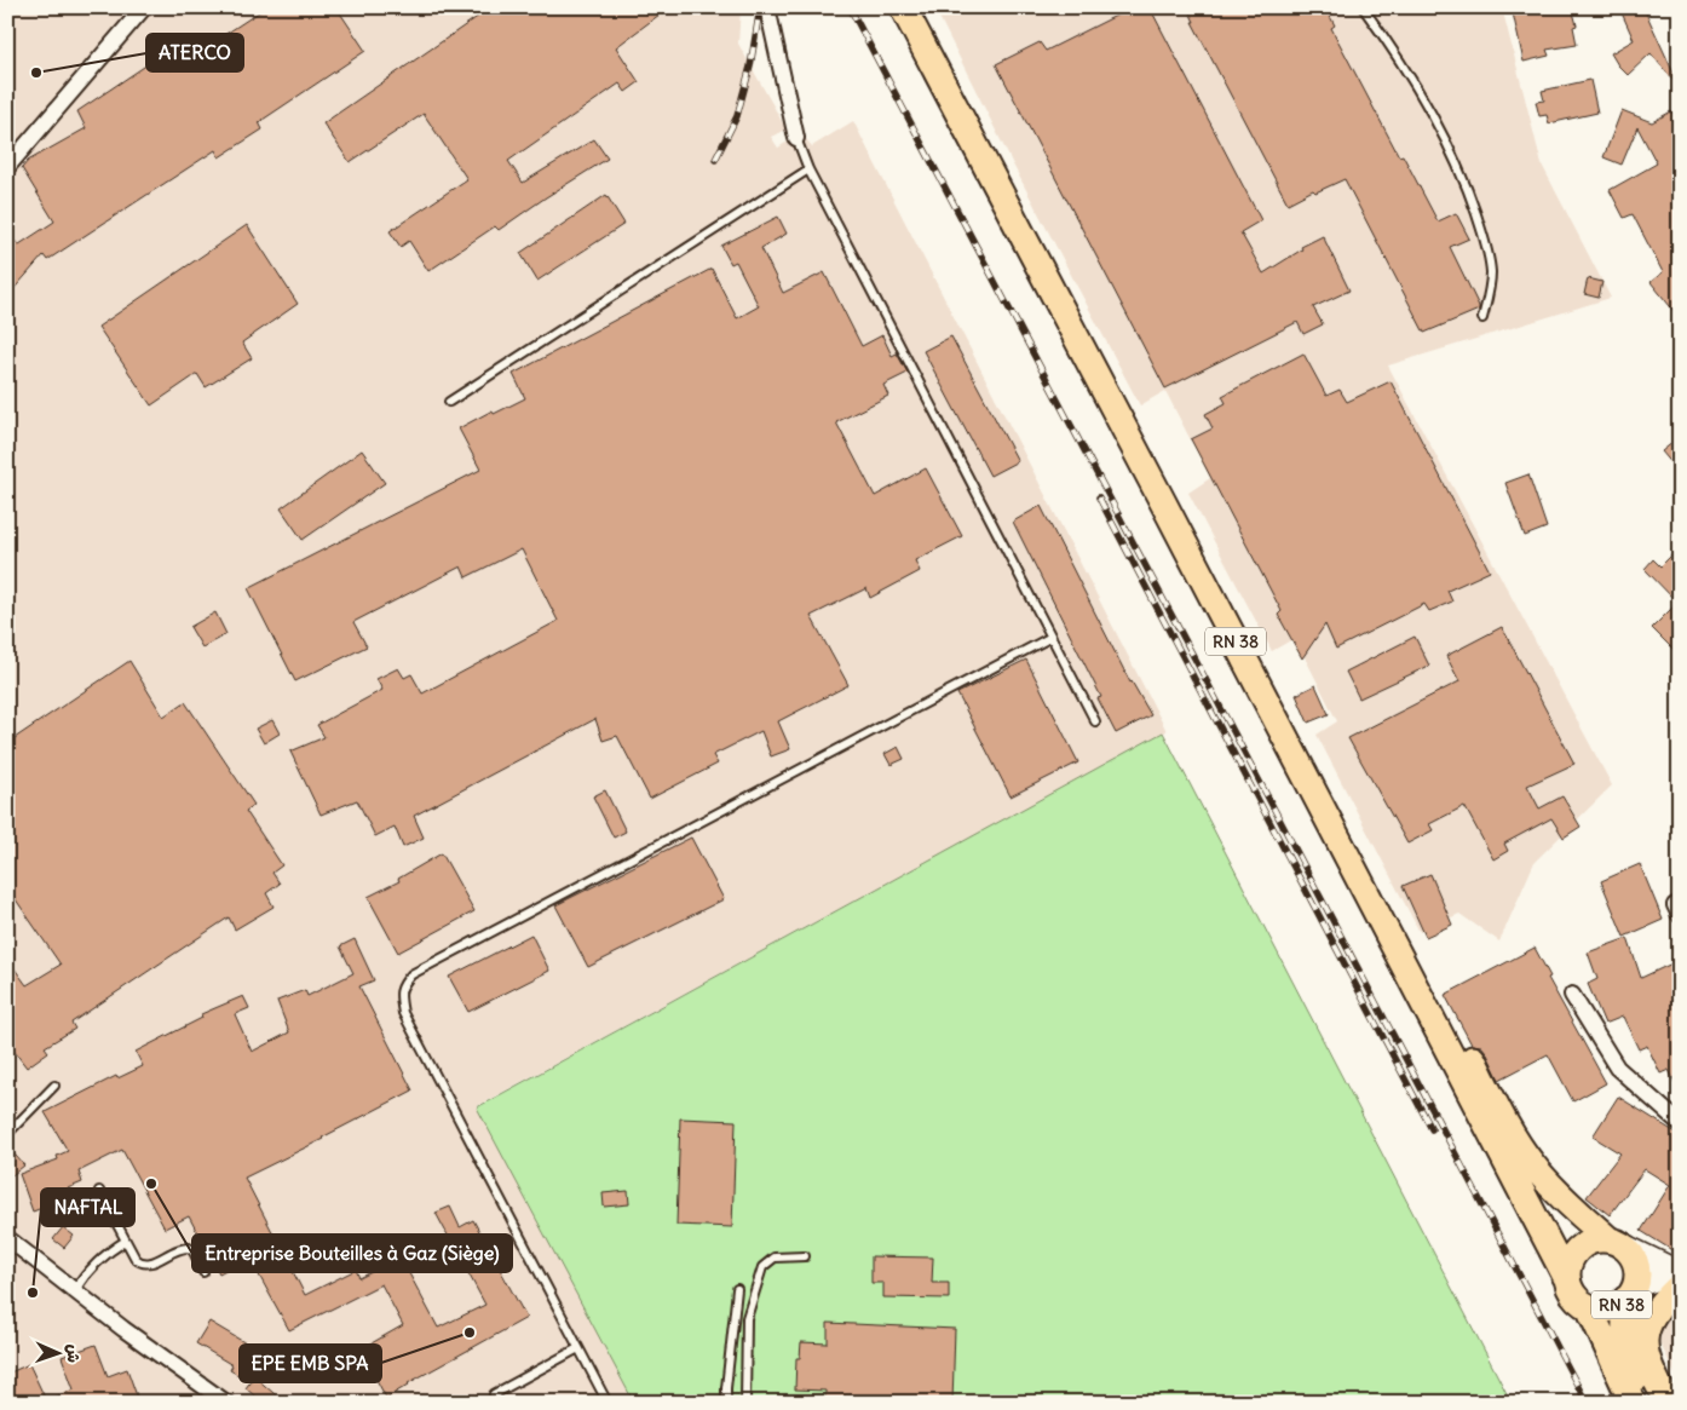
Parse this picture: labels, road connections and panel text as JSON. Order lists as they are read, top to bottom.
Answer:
{
  "streets": {
    "main road": ["RN 38"]
  },
  "places": [
    "ATERCO",
    "Entreprise Bouteilles à Gaz (Siège)",
    "NAFTAL",
    "EPE EMB SPA"
  ],
  "north": "right"
}
